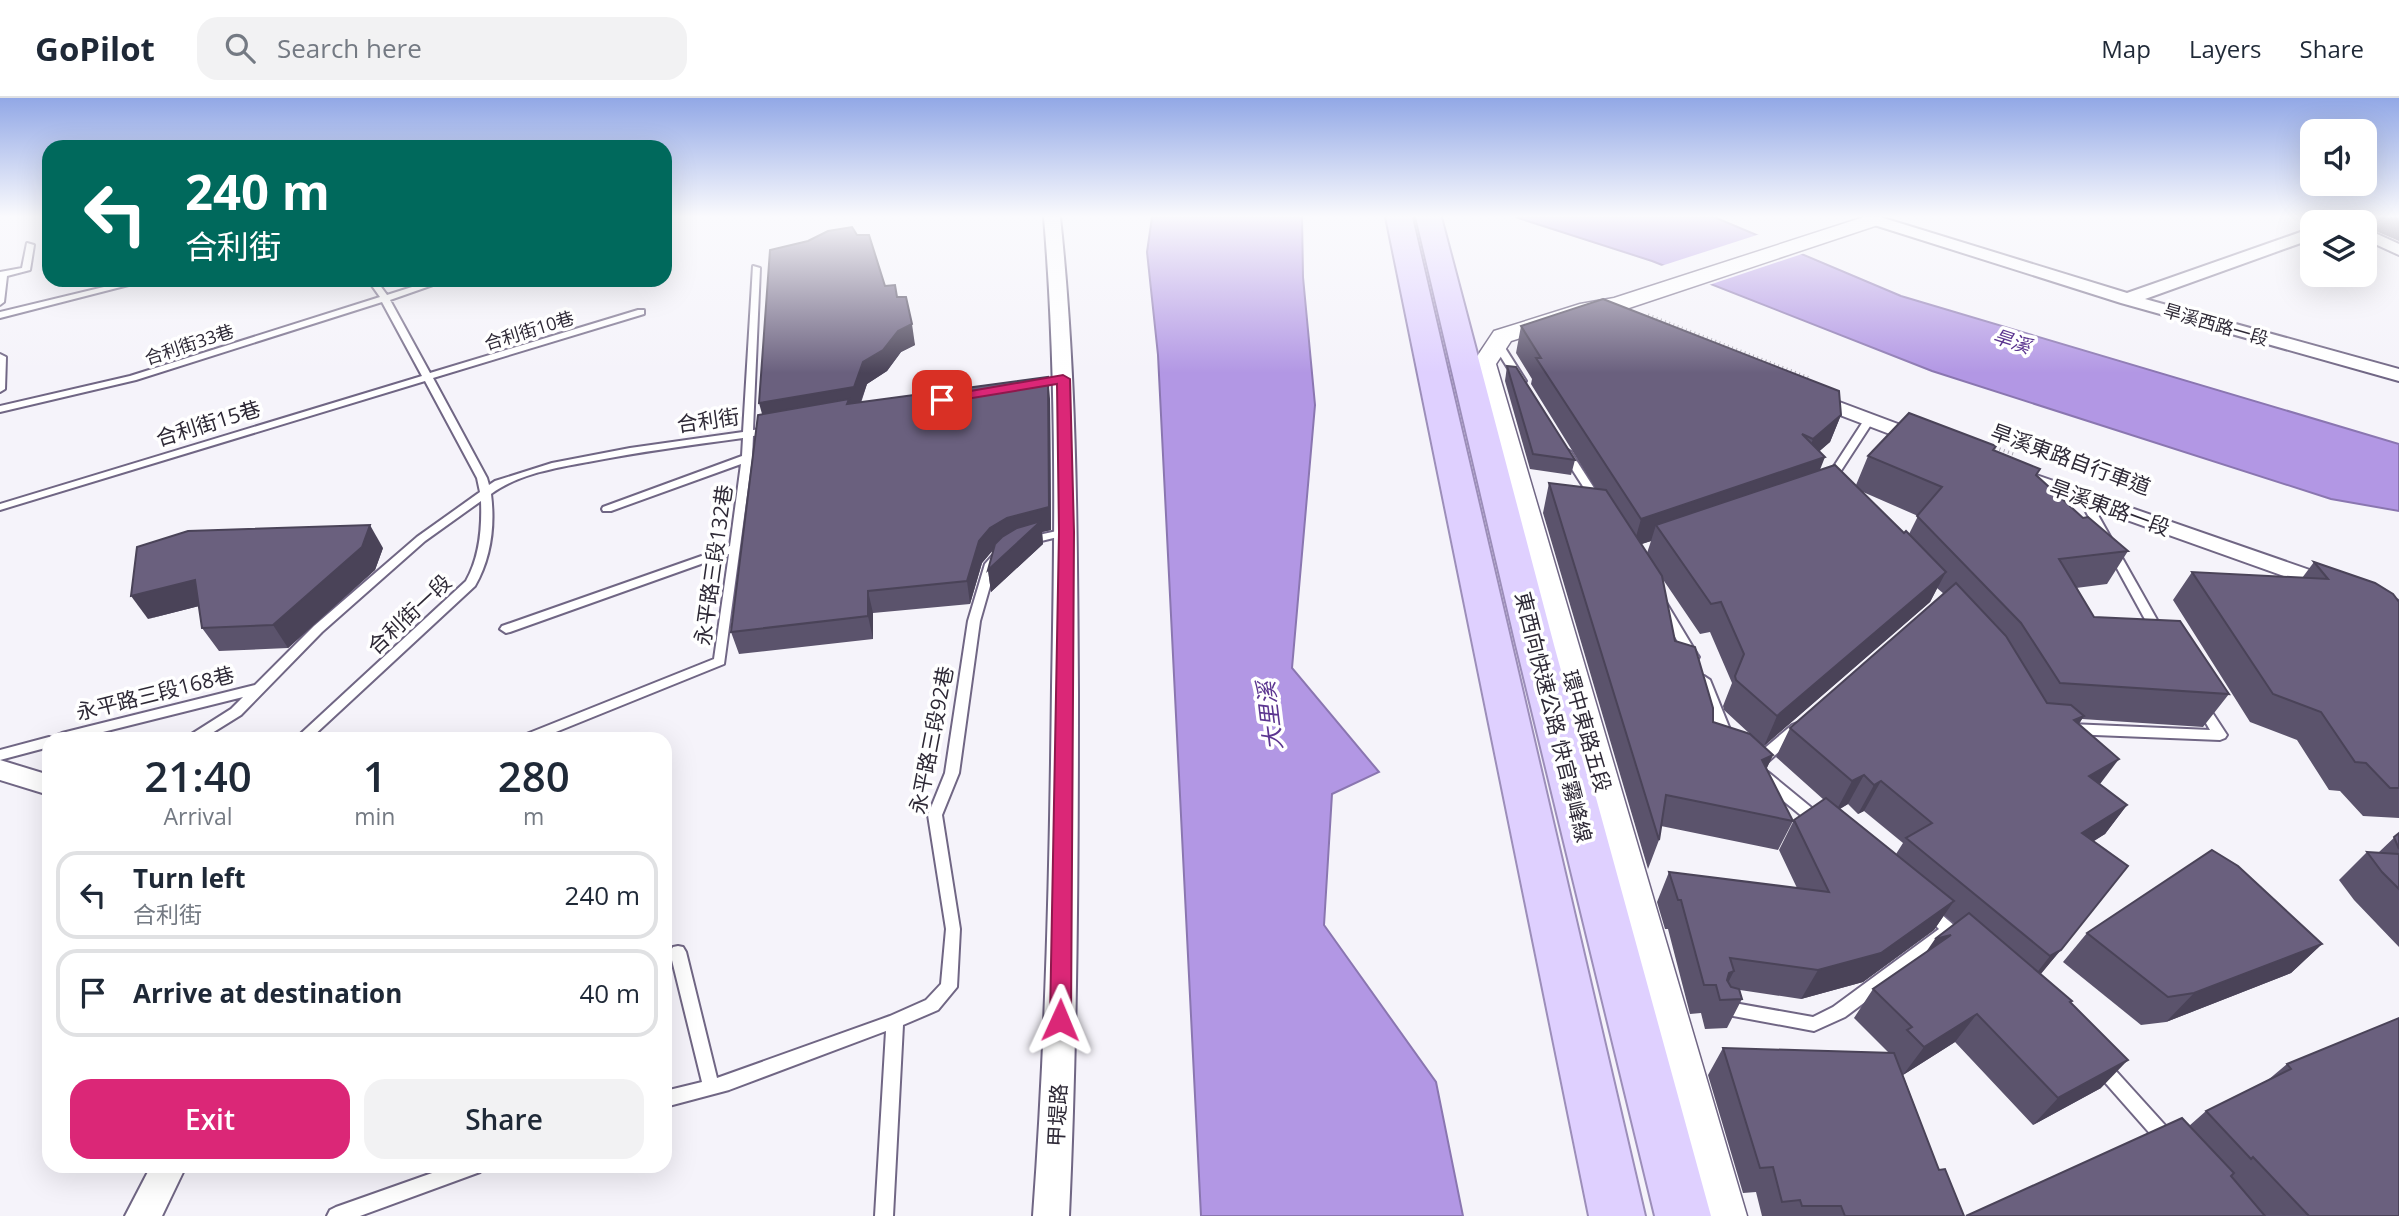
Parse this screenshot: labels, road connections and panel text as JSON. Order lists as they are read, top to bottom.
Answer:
{
  "streets": {
    "highway": ["東西向快速公路 快官霧峰線"],
    "street": [
      "旱溪西路一段",
      "旱溪東路一段",
      "環中東路五段",
      "甲堤路"
    ],
    "lane": [
      "合利街10巷",
      "合利街33巷",
      "合利街",
      "合利街15巷",
      "永平路三段132巷",
      "合利街一段",
      "永平路三段168巷",
      "永平路三段92巷"
    ],
    "path": ["旱溪東路自行車道"]
  },
  "crossings": [
    ["合利街10巷", "合利街15巷"],
    ["合利街", "永平路三段132巷"],
    ["合利街", "合利街一段"],
    ["合利街", "永平路三段168巷"],
    ["永平路三段92巷", "甲堤路"]
  ],
  "water": ["旱溪", "大里溪"],
  "page": {
    "header": "GoPilot",
    "search": "Search here",
    "nav": ["Map", "Layers", "Share"],
    "turn": ["240 m", "合利街"],
    "eta": [
      "21:40",
      "Arrival",
      "1",
      "min",
      "280",
      "m"
    ],
    "list": [
      {
        "name": "Turn left",
        "note": "合利街",
        "value": "240 m"
      },
      {
        "name": "Arrive at destination",
        "value": "40 m"
      }
    ],
    "buttons": ["Exit", "Share"]
  }
}
